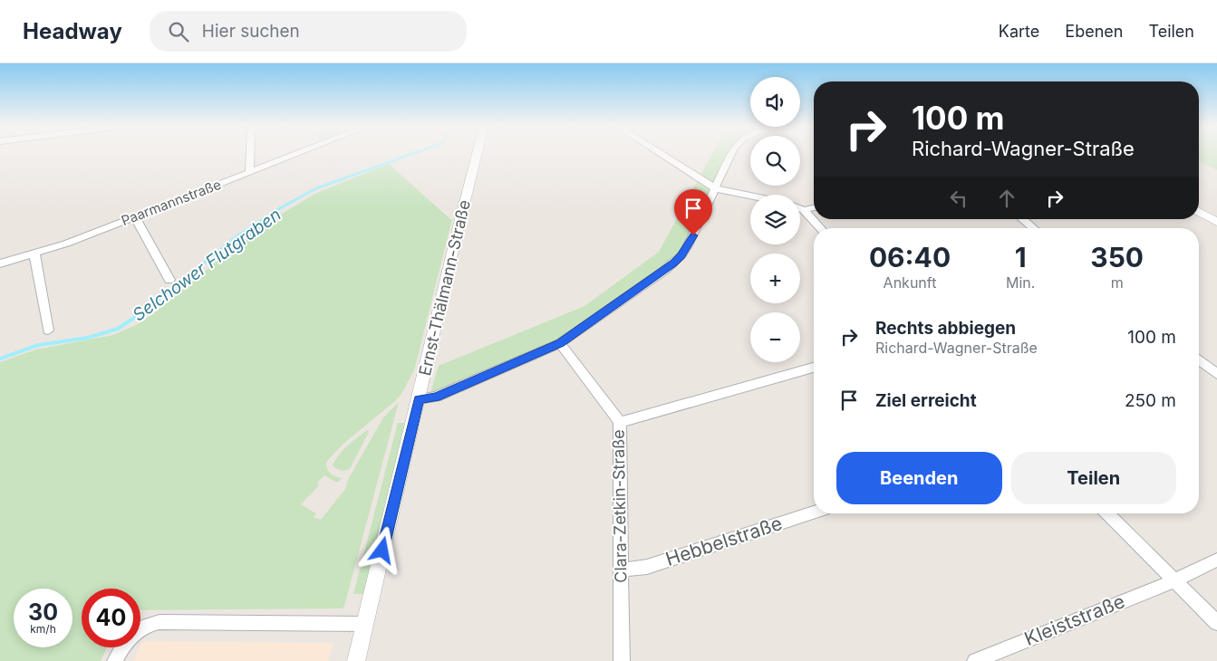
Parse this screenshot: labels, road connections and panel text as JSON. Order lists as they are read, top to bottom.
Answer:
{
  "streets": {
    "street": [
      "Paarmannstraße",
      "Ernst-Thälmann-Straße",
      "Clara-Zetkin-Straße",
      "Hebbelstraße",
      "Kleiststraße"
    ]
  },
  "crossings": [
    ["Clara-Zetkin-Straße", "Hebbelstraße"]
  ],
  "water": ["Selchower Flutgraben"],
  "page": {
    "header": "Headway",
    "search": "Hier suchen",
    "nav": ["Karte", "Ebenen", "Teilen"],
    "map_buttons": ["+", "−"],
    "turn": ["100 m", "Richard-Wagner-Straße"],
    "eta": [
      "06:40",
      "Ankunft",
      "1",
      "Min.",
      "350",
      "m"
    ],
    "list": [
      {
        "name": "Rechts abbiegen",
        "note": "Richard-Wagner-Straße",
        "value": "100 m"
      },
      {
        "name": "Ziel erreicht",
        "value": "250 m"
      }
    ],
    "buttons": ["Beenden", "Teilen"],
    "speed": "30 km/h",
    "limit": "40"
  }
}
